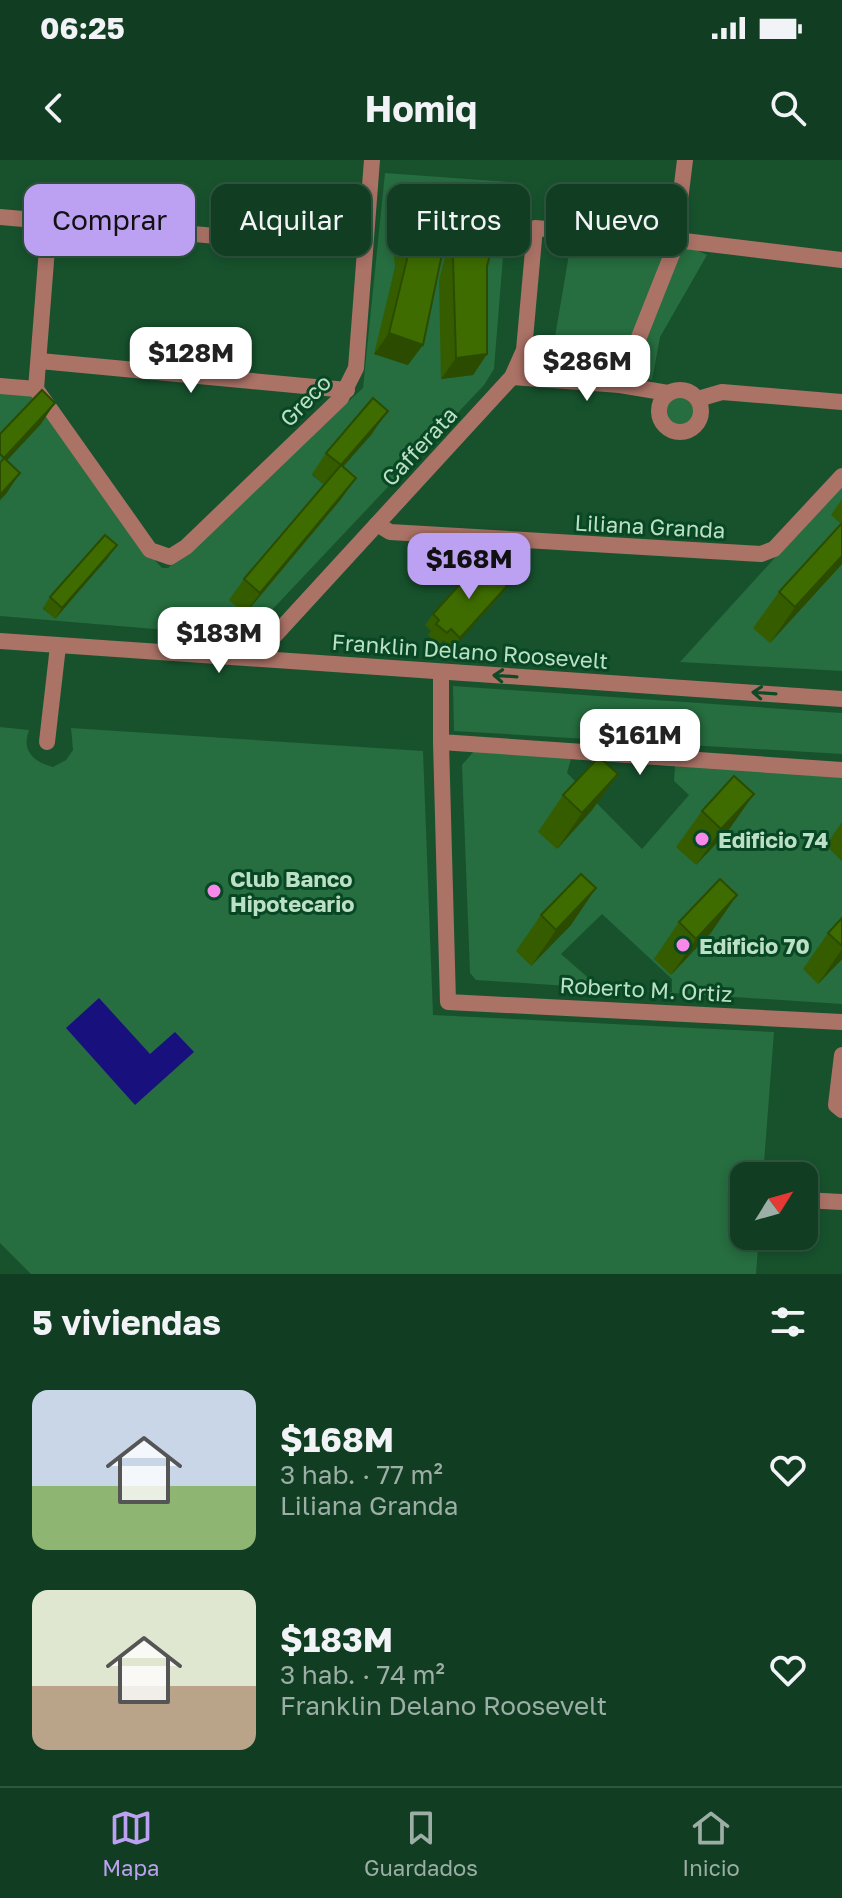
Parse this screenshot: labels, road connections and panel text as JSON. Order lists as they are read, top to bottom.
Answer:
{
  "streets": {
    "street": [
      "Greco",
      "Cafferata",
      "Liliana Granda",
      "Franklin Delano Roosevelt",
      "Roberto M. Ortiz"
    ]
  },
  "crossings": [
    ["Cafferata", "Liliana Granda"],
    ["Cafferata", "Franklin Delano Roosevelt"]
  ],
  "places": ["Edificio 74", "Club Banco Hipotecario", "Edificio 70"],
  "north": "top right",
  "page": {
    "status": "06:25",
    "header": "Homiq",
    "chip": [
      "Comprar",
      "Alquilar",
      "Filtros",
      "Nuevo"
    ],
    "price": [
      "$128M",
      "$286M",
      "$168M",
      "$183M",
      "$161M"
    ],
    "heading": "5 viviendas",
    "list": [
      {
        "name": "$168M",
        "note": "3 hab. · 77 m² · Liliana Granda"
      },
      {
        "name": "$183M",
        "note": "3 hab. · 74 m² · Franklin Delano Roosevelt"
      }
    ],
    "tabs": ["Mapa", "Guardados", "Inicio"]
  }
}
